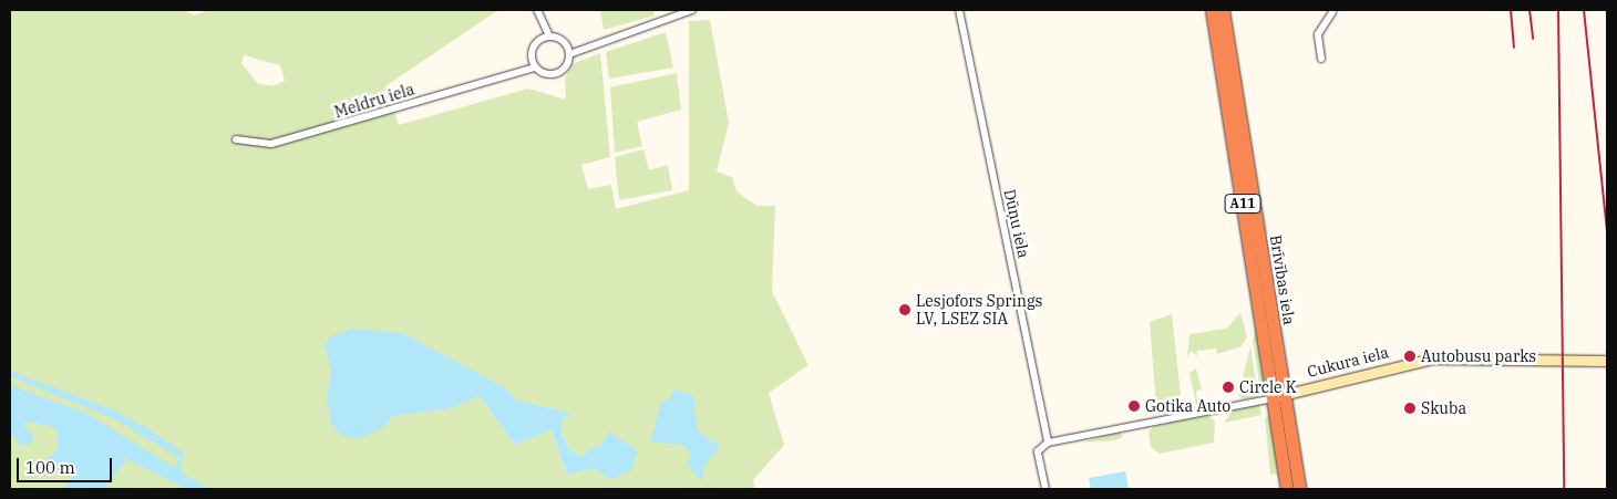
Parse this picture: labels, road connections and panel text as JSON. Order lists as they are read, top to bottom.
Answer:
{
  "streets": {
    "highway": ["A11", "Brīvības iela"],
    "main road": ["Cukura iela"],
    "street": ["Meldru iela", "Dūņu iela"]
  },
  "crossings": [
    ["Dūņu iela", "Cukura iela"],
    ["Brīvības iela", "Cukura iela"]
  ],
  "places": [
    "Lesjofors Springs LV, LSEZ SIA",
    "Autobusu parks",
    "Circle K",
    "Gotika Auto",
    "Skuba"
  ],
  "scale_bar": "100 m"
}
